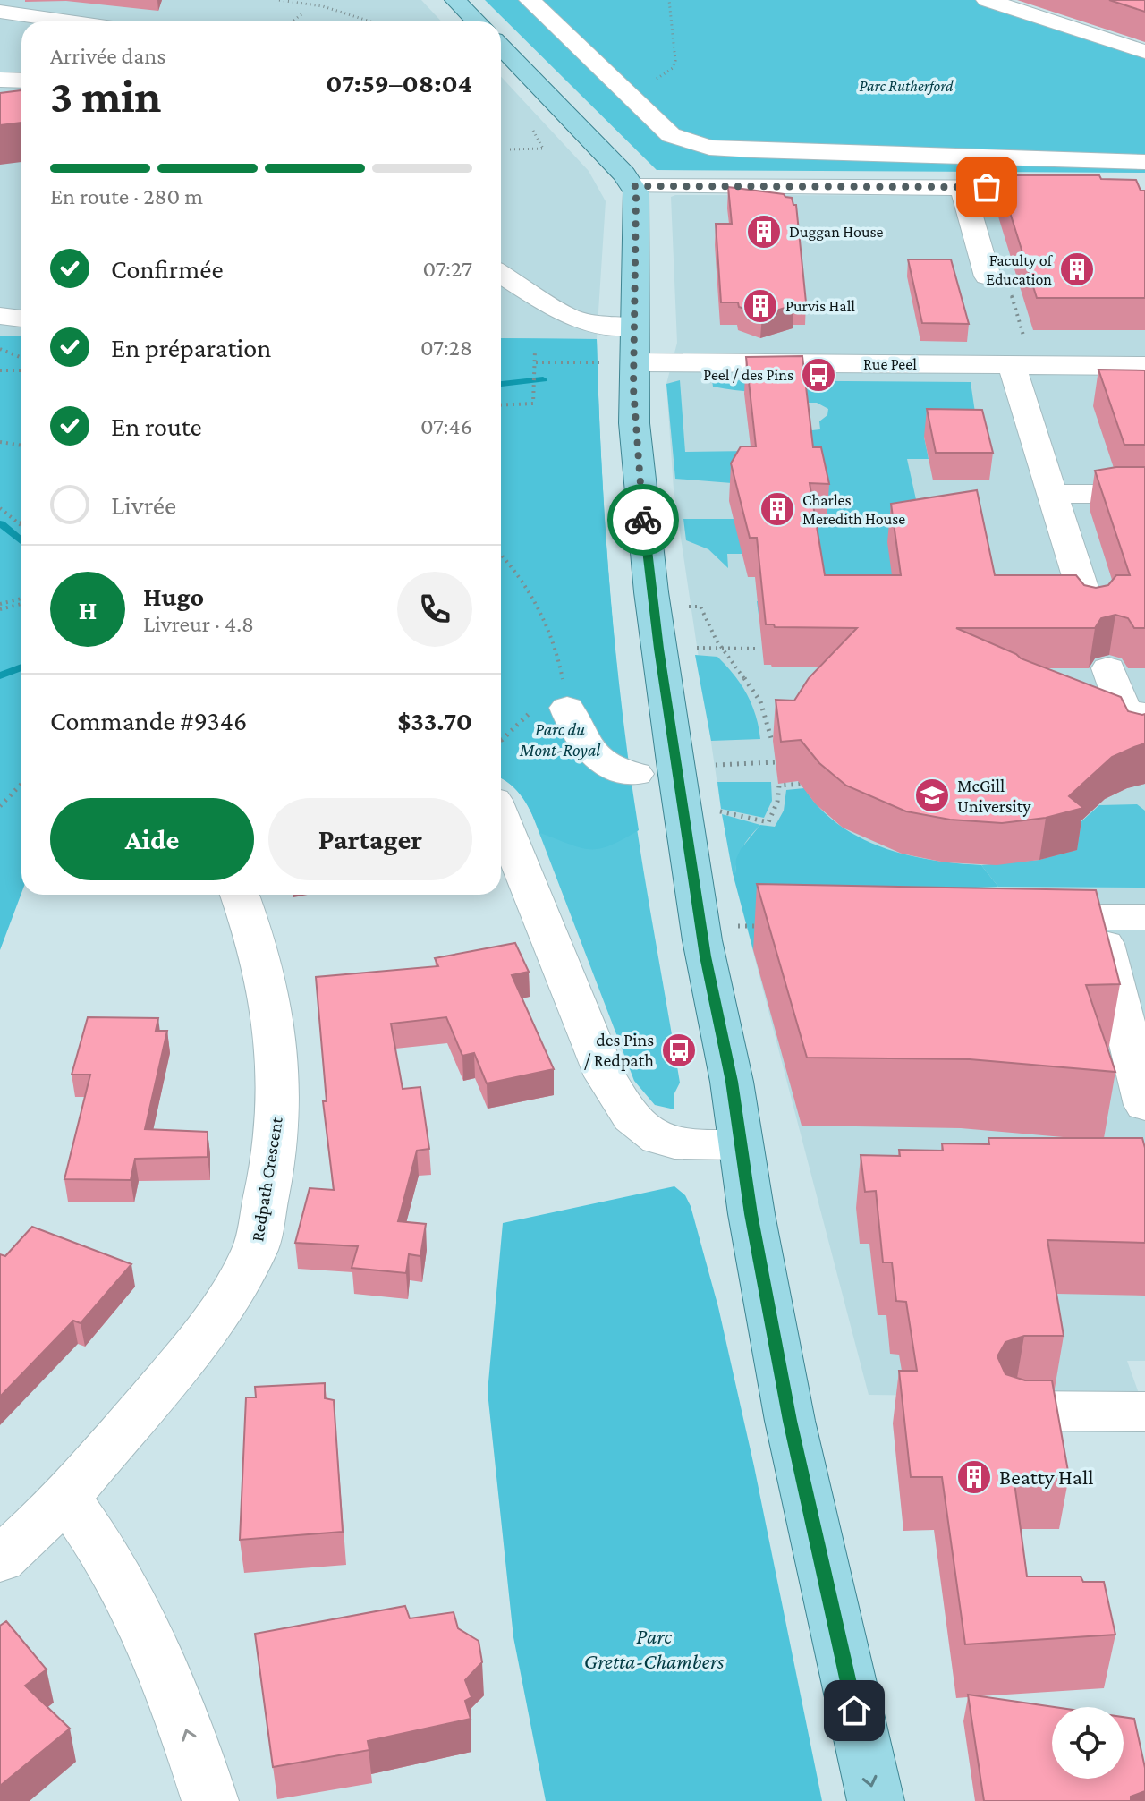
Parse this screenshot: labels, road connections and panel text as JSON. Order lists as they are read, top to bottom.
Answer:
{
  "streets": {
    "street": ["Rue Peel", "Redpath Crescent"]
  },
  "parks": ["Parc Rutherford", "Parc du Mont-Royal", "Parc Gretta-Chambers"],
  "places": {
    "building": [
      "Duggan House",
      "Faculty of Education",
      "Purvis Hall",
      "Charles Meredith House",
      "Beatty Hall"
    ],
    "bus stop": ["Peel / des Pins", "des Pins / Redpath"],
    "school or university": ["McGill University"]
  },
  "page": {
    "heading": ["3 min", "Arrivée dans", "07:59–08:04"],
    "panel": [
      "Hugo",
      "Livreur · 4.8",
      "Commande #9346",
      "$33.70"
    ],
    "bar": "En route · 280 m",
    "list": [
      ["Confirmée", "07:27"],
      ["En préparation", "07:28"],
      ["En route", "07:46"],
      "Livrée"
    ],
    "round": "H",
    "buttons": ["Aide", "Partager"]
  }
}
